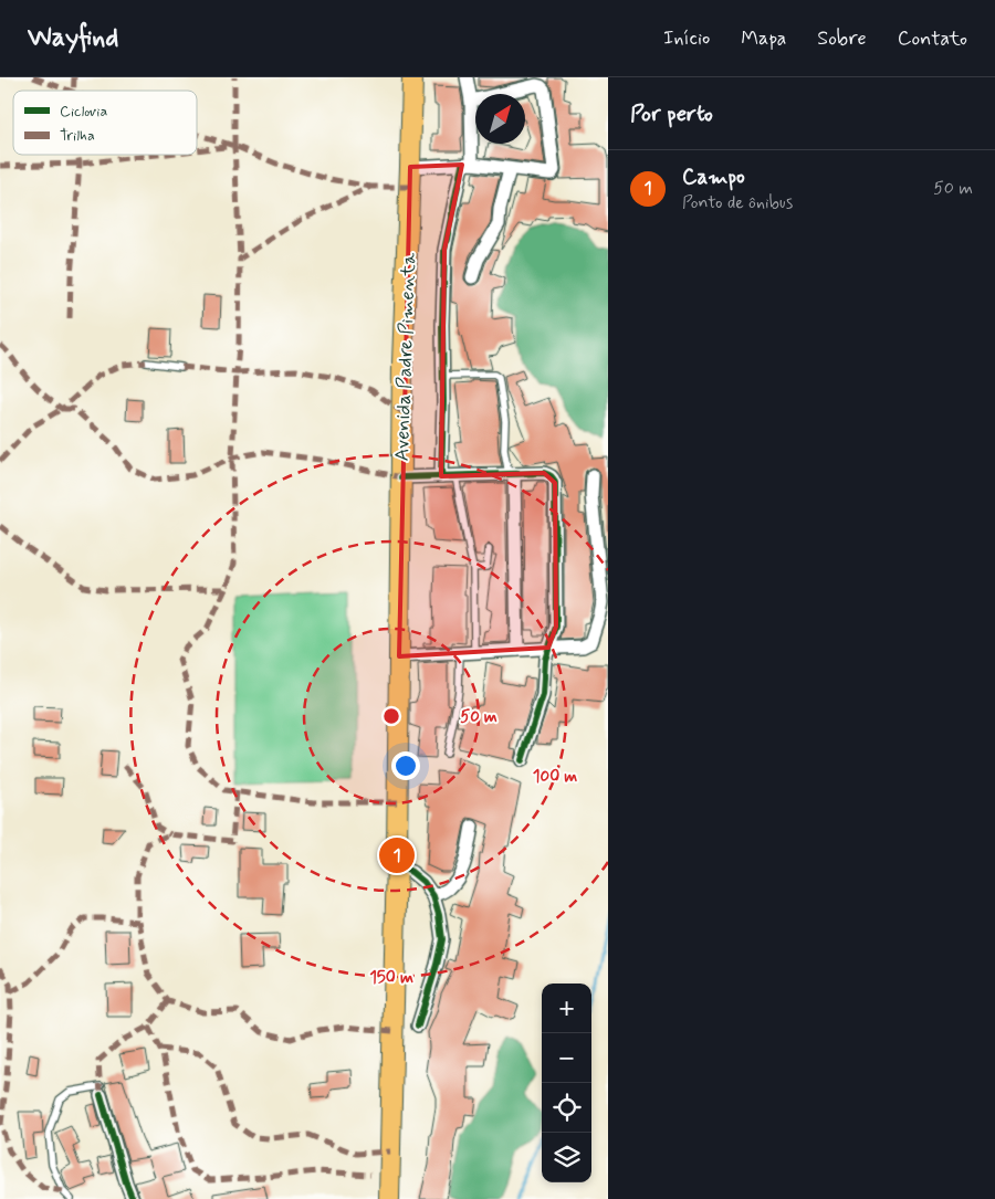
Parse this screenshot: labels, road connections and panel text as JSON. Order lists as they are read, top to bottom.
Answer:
{
  "streets": {
    "main road": ["Avenida Padre Pimenta"]
  },
  "legend": ["Ciclovia", "Trilha"],
  "north": "top right",
  "page": {
    "header": "Wayfind",
    "nav": [
      "Início",
      "Mapa",
      "Sobre",
      "Contato"
    ],
    "heading": "Por perto",
    "list": [
      {
        "mark": "1",
        "name": "Campo",
        "note": "Ponto de ônibus",
        "value": "50 m"
      }
    ],
    "pins": "1",
    "map_buttons": ["+", "−"]
  },
  "rings": ["50 m", "100 m", "150 m"]
}
